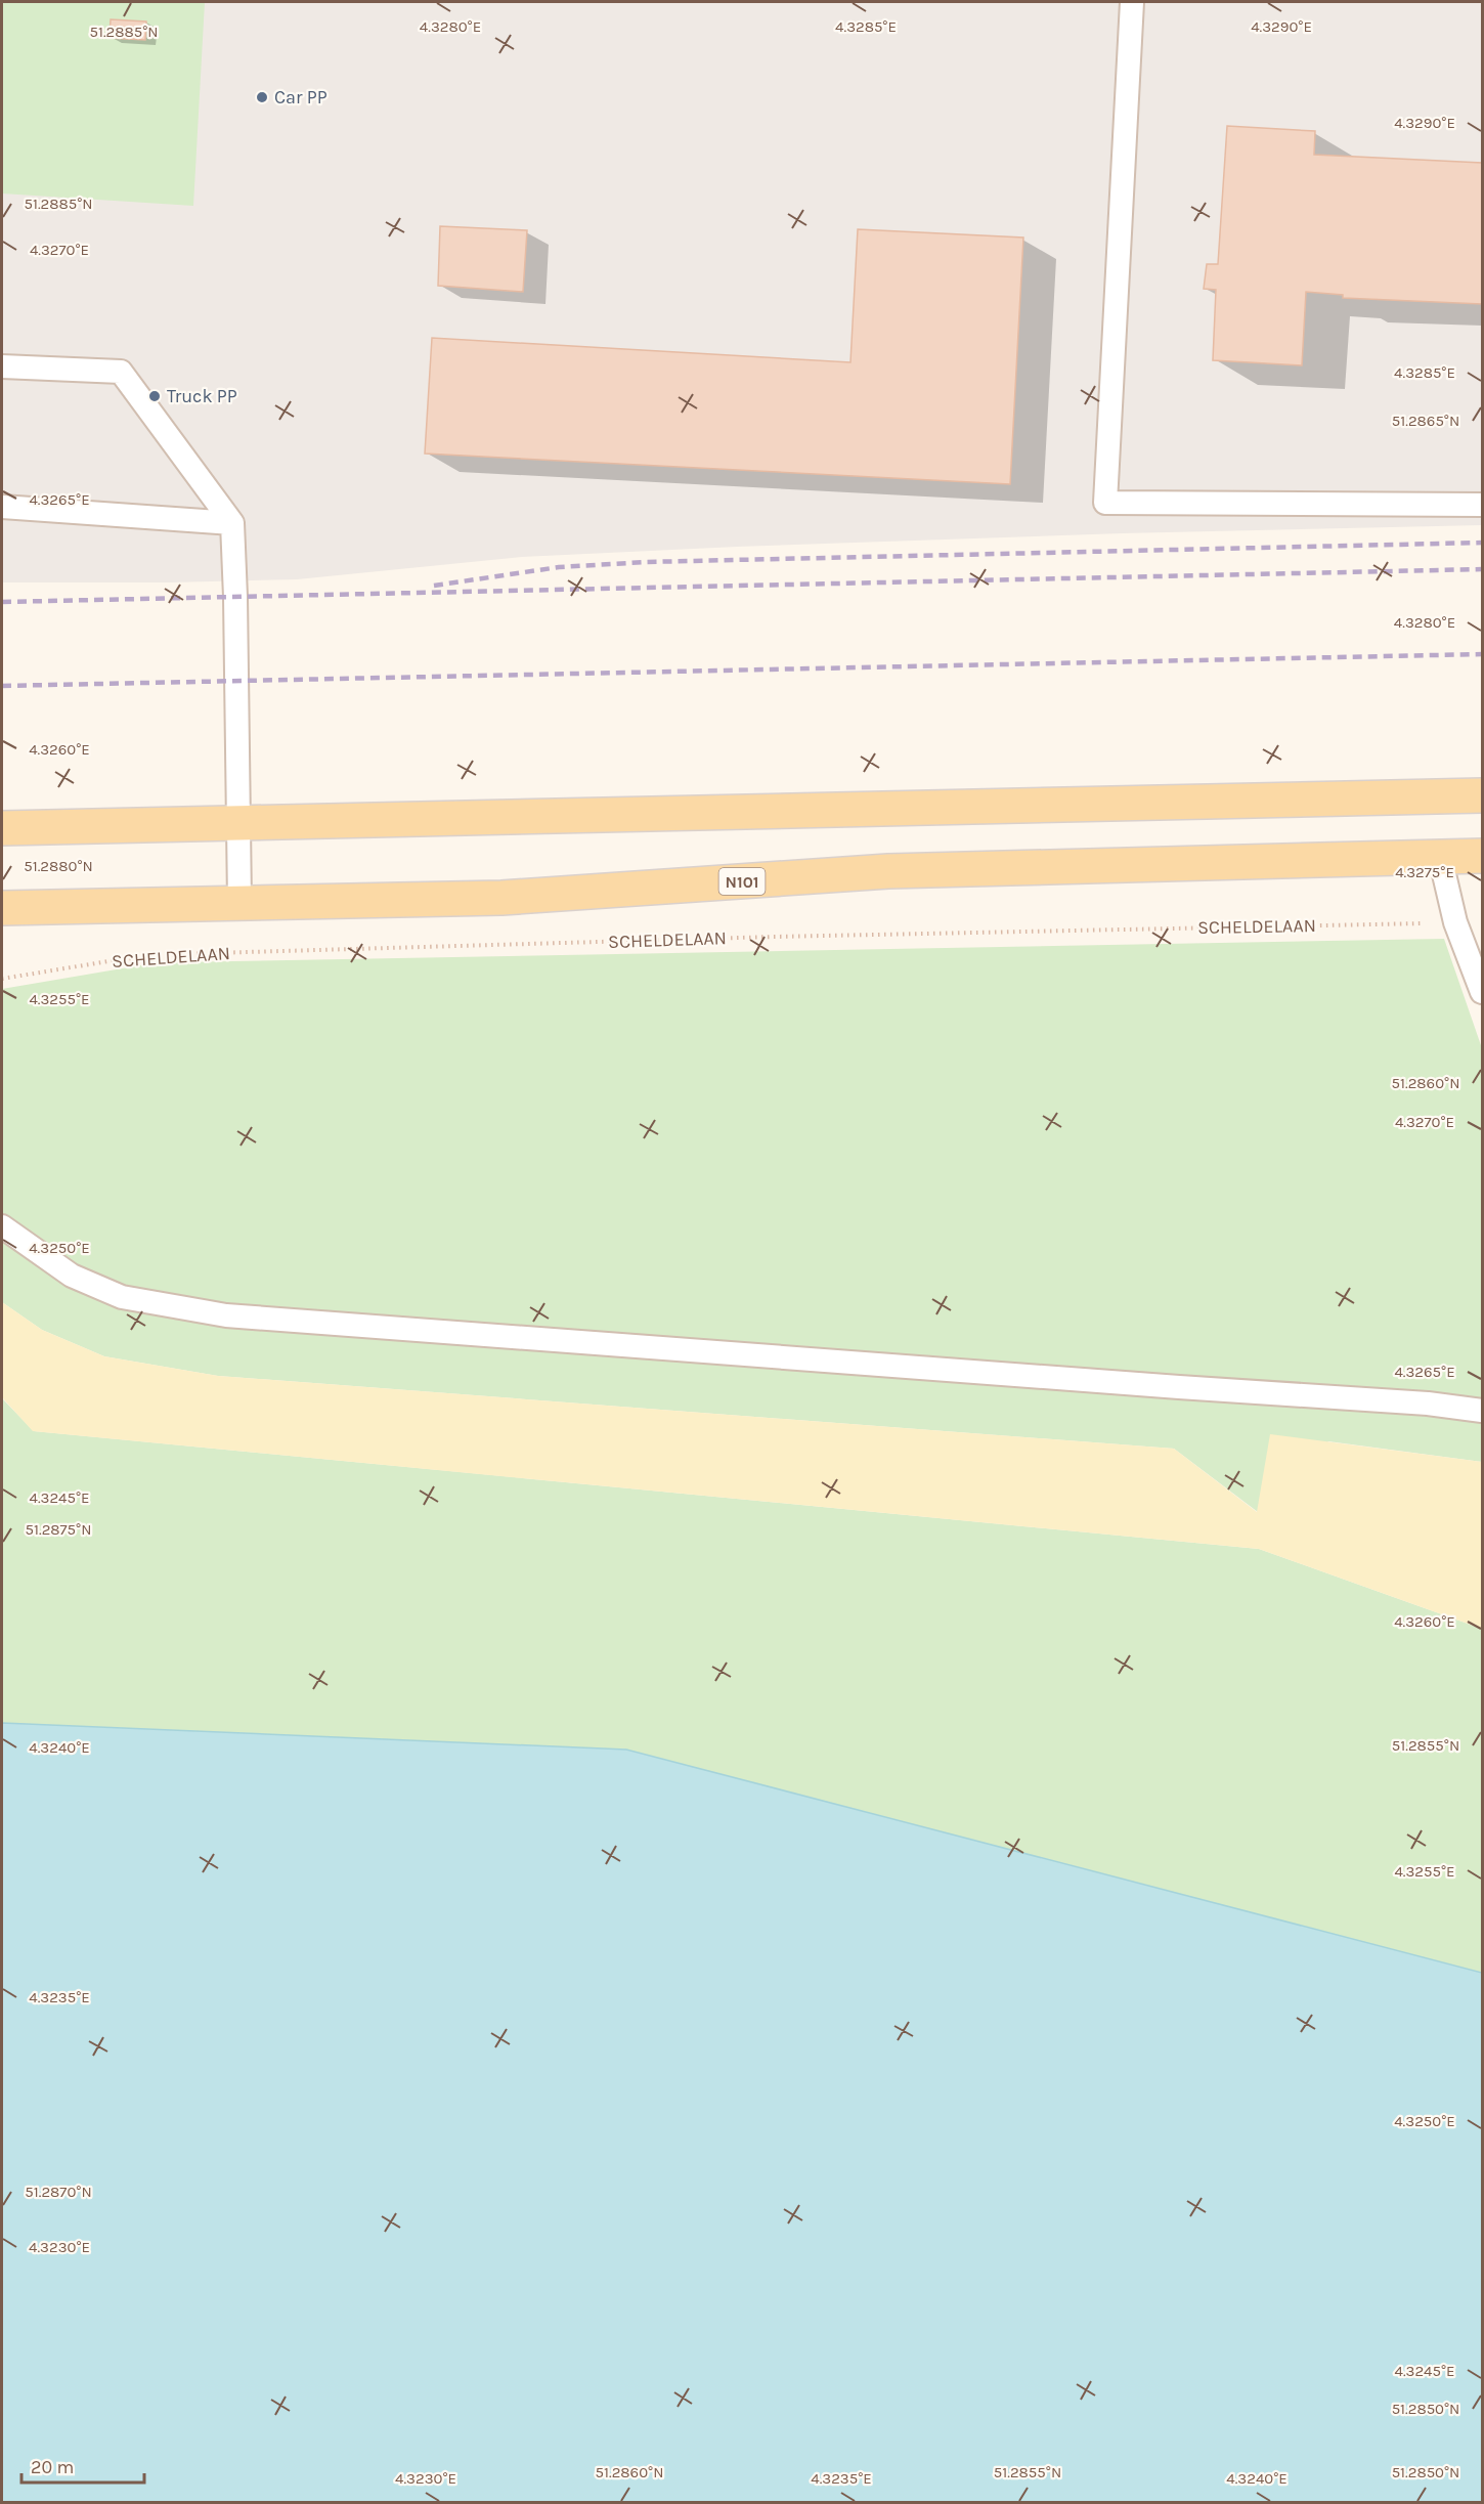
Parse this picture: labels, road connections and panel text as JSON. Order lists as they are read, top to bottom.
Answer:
{
  "streets": {
    "main road": ["N101"],
    "path": ["SCHELDELAAN"]
  },
  "places": ["Car PP", "Truck PP"],
  "scale_bar": "20 m",
  "coordinates": [
    "4.3290°E",
    "4.3280°E",
    "4.3285°E",
    "51.2885°N",
    "4.3270°E",
    "51.2865°N",
    "4.3265°E",
    "4.3260°E",
    "51.2880°N",
    "4.3275°E",
    "4.3255°E",
    "51.2860°N",
    "4.3250°E",
    "4.3245°E",
    "51.2875°N",
    "51.2855°N",
    "4.3240°E",
    "4.3235°E",
    "51.2870°N",
    "4.3230°E",
    "51.2850°N"
  ]
}
